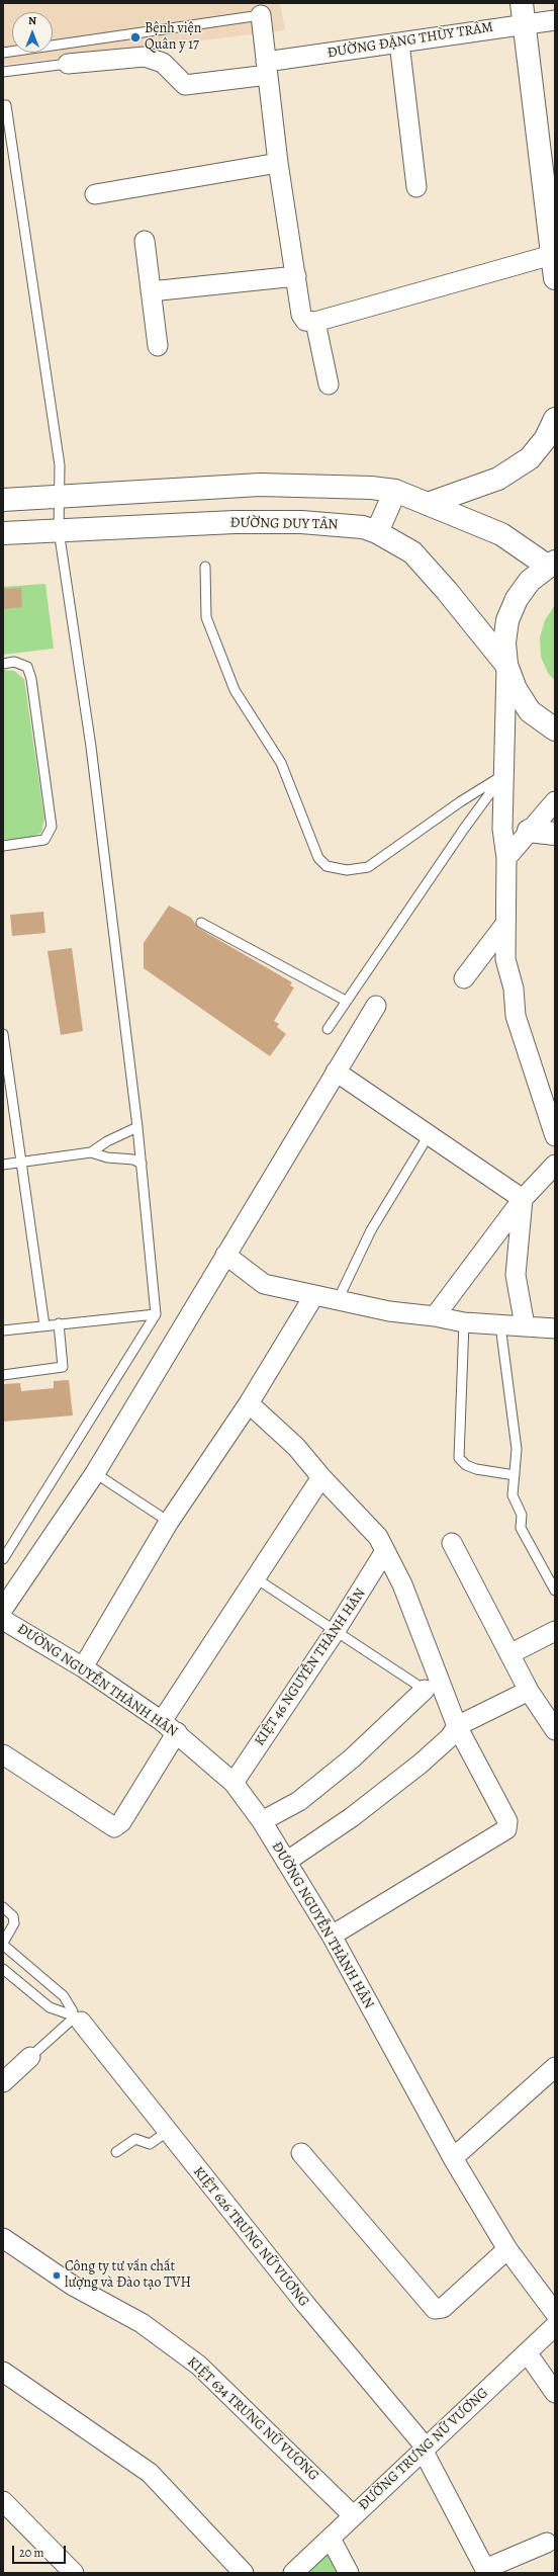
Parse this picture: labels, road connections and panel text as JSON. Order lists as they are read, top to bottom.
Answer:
{
  "streets": {
    "street": [
      "ĐƯỜNG ĐẶNG THÙY TRÂM",
      "ĐƯỜNG DUY TÂN",
      "KIỆT 46 NGUYỄN THÀNH HÂN",
      "ĐƯỜNG NGUYỄN THÀNH HÃN",
      "KIỆT 626 TRƯNG NỮ VƯƠNG",
      "KIỆT 634 TRƯNG NỮ VƯƠNG",
      "ĐƯỜNG TRƯNG NỮ VƯƠNG"
    ]
  },
  "crossings": [
    ["KIỆT 46 NGUYỄN THÀNH HÂN", "ĐƯỜNG NGUYỄN THÀNH HÃN"],
    ["KIỆT 626 TRƯNG NỮ VƯƠNG", "ĐƯỜNG TRƯNG NỮ VƯƠNG"],
    ["KIỆT 634 TRƯNG NỮ VƯƠNG", "ĐƯỜNG TRƯNG NỮ VƯƠNG"]
  ],
  "places": ["Bệnh viện Quân y 17", "Công ty tư vấn chất lượng và Đào tạo TVH"],
  "scale_bar": "20 m",
  "north": "top"
}
